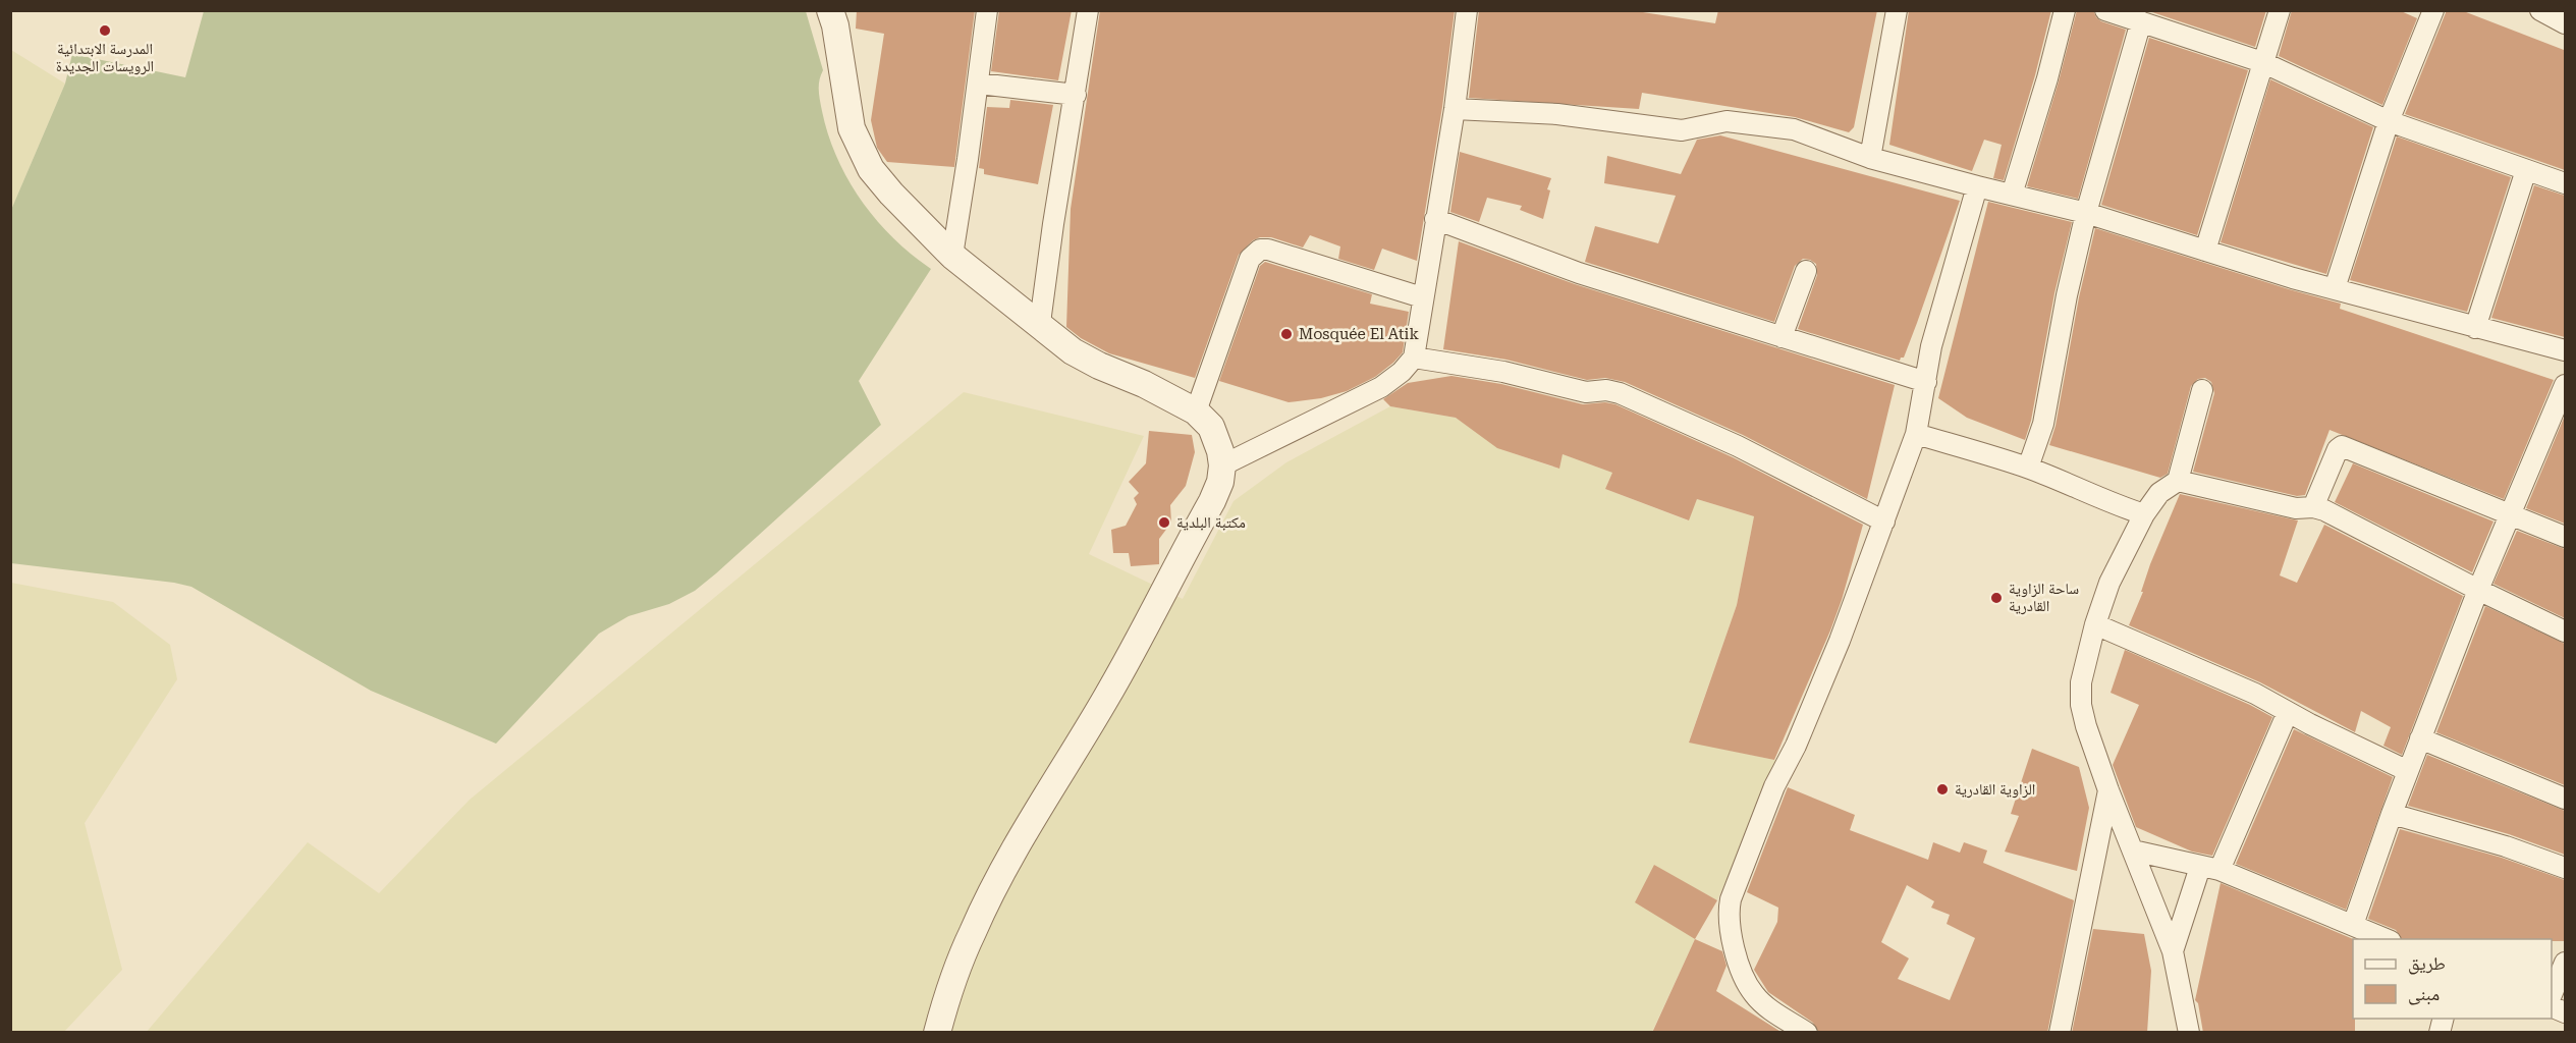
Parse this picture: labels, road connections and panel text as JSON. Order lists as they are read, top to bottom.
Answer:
{
  "places": [
    "المدرسة الابتدائية الرويسات الجديدة",
    "Mosquée El Atik",
    "مكتبة البلدية",
    "ساحة الزاوية القادرية",
    "الزاوية القادرية"
  ],
  "legend": ["طريق", "مبنى"]
}
